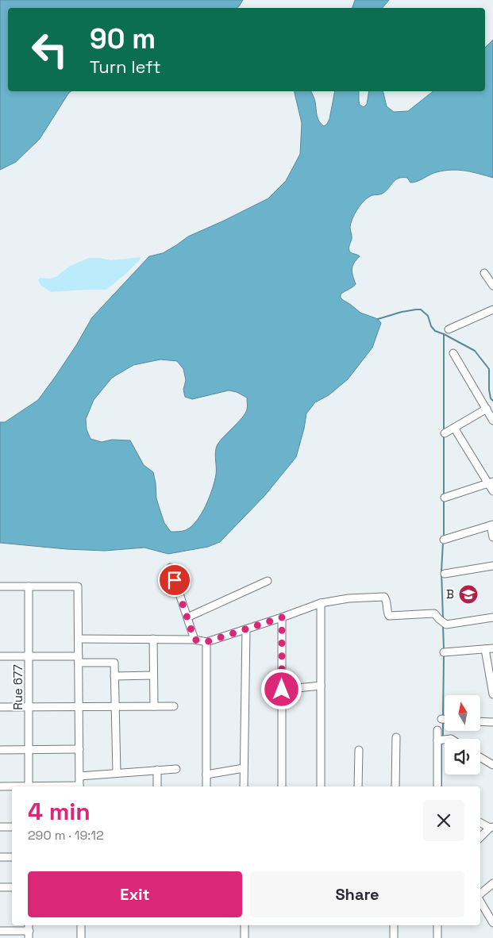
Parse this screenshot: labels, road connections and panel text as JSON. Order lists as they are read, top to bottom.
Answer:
{
  "streets": {
    "street": ["Rue 677"]
  },
  "places": {
    "school or university": ["B"]
  },
  "north": "top",
  "page": {
    "turn": ["90 m", "Turn left"],
    "heading": ["4 min", "290 m · 19:12"],
    "buttons": ["Exit", "Share"]
  }
}
